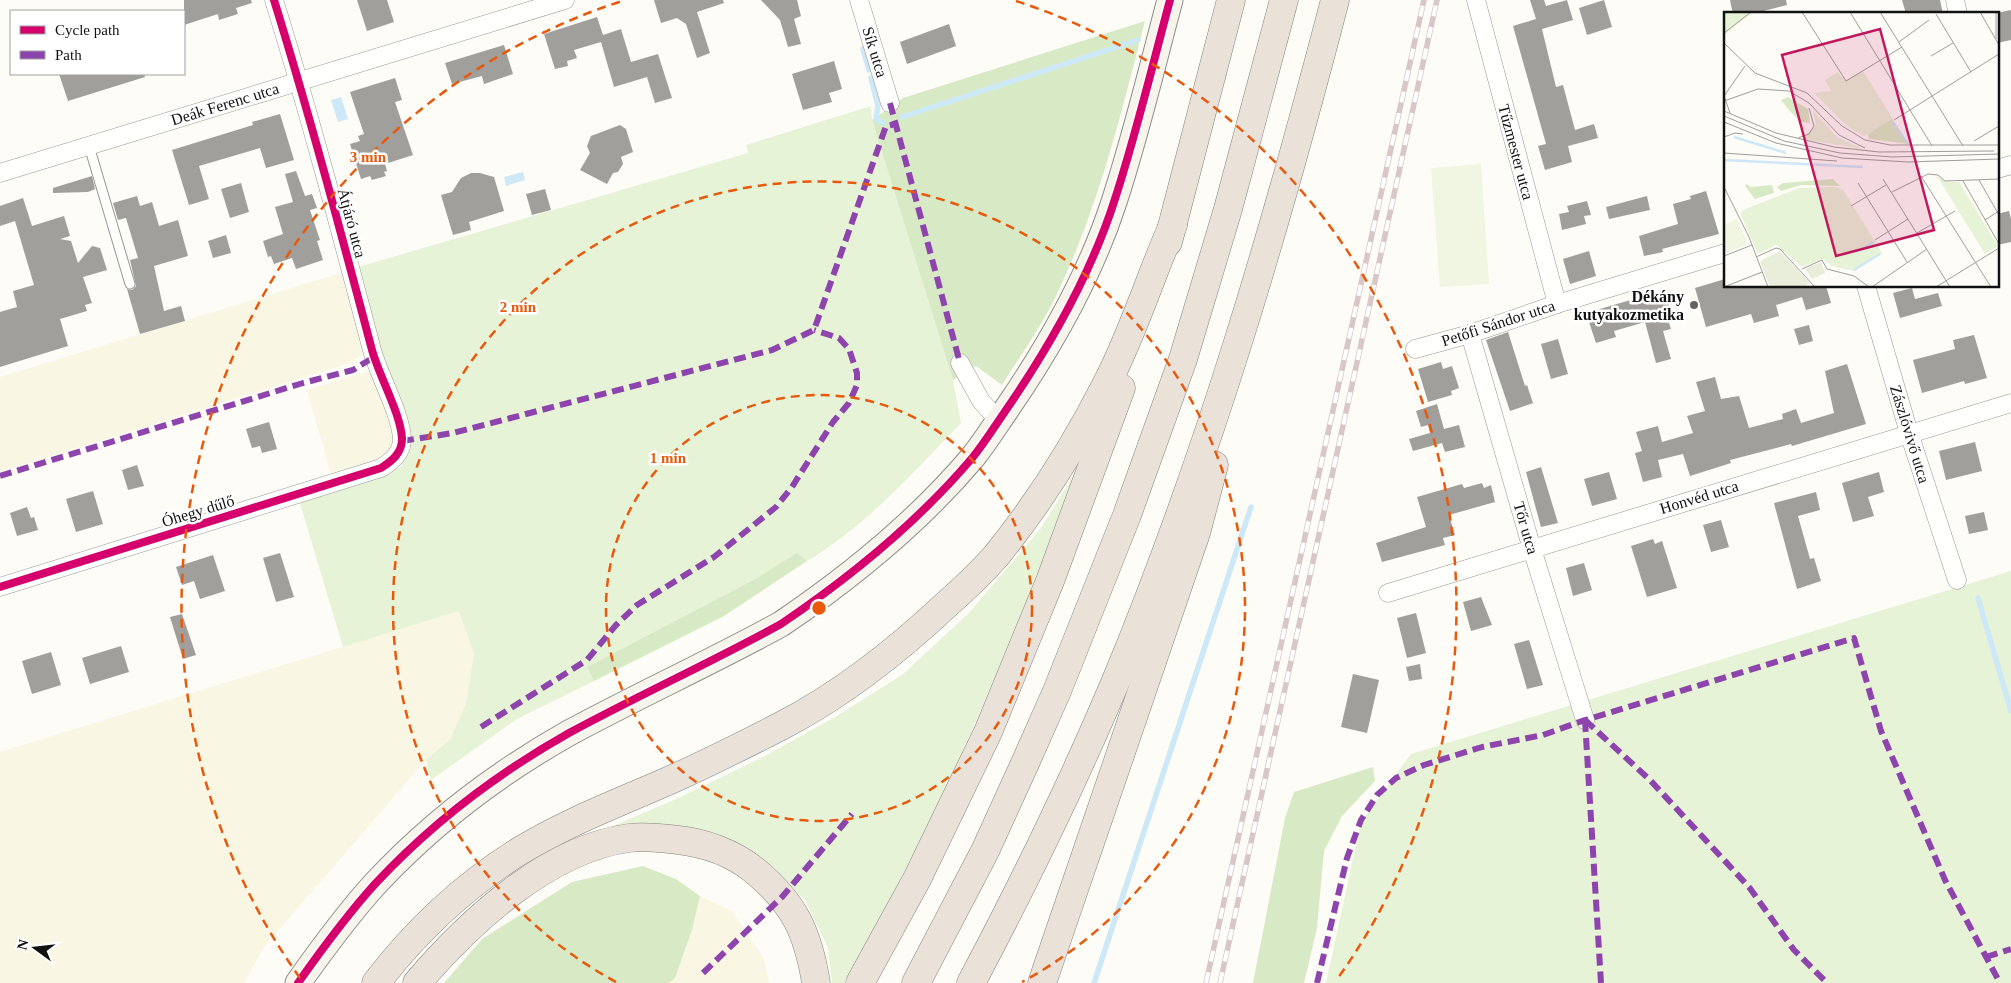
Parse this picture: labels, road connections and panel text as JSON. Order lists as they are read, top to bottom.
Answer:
{
  "streets": {
    "street": [
      "Sík utca",
      "Deák Ferenc utca",
      "Tűzmester utca",
      "Átjáró utca",
      "Petőfi Sándor utca",
      "Zászlóvivő utca",
      "Honvéd utca",
      "Óhegy dűlő",
      "Tőr utca"
    ]
  },
  "crossings": [
    ["Deák Ferenc utca", "Átjáró utca"],
    ["Tűzmester utca", "Petőfi Sándor utca"],
    ["Átjáró utca", "Óhegy dűlő"],
    ["Petőfi Sándor utca", "Tőr utca"],
    ["Zászlóvivő utca", "Honvéd utca"],
    ["Honvéd utca", "Tőr utca"]
  ],
  "places": ["Dékány kutyakozmetika"],
  "legend": ["Cycle path", "Path"],
  "north": "left",
  "rings": ["3 min", "2 min", "1 min"]
}
